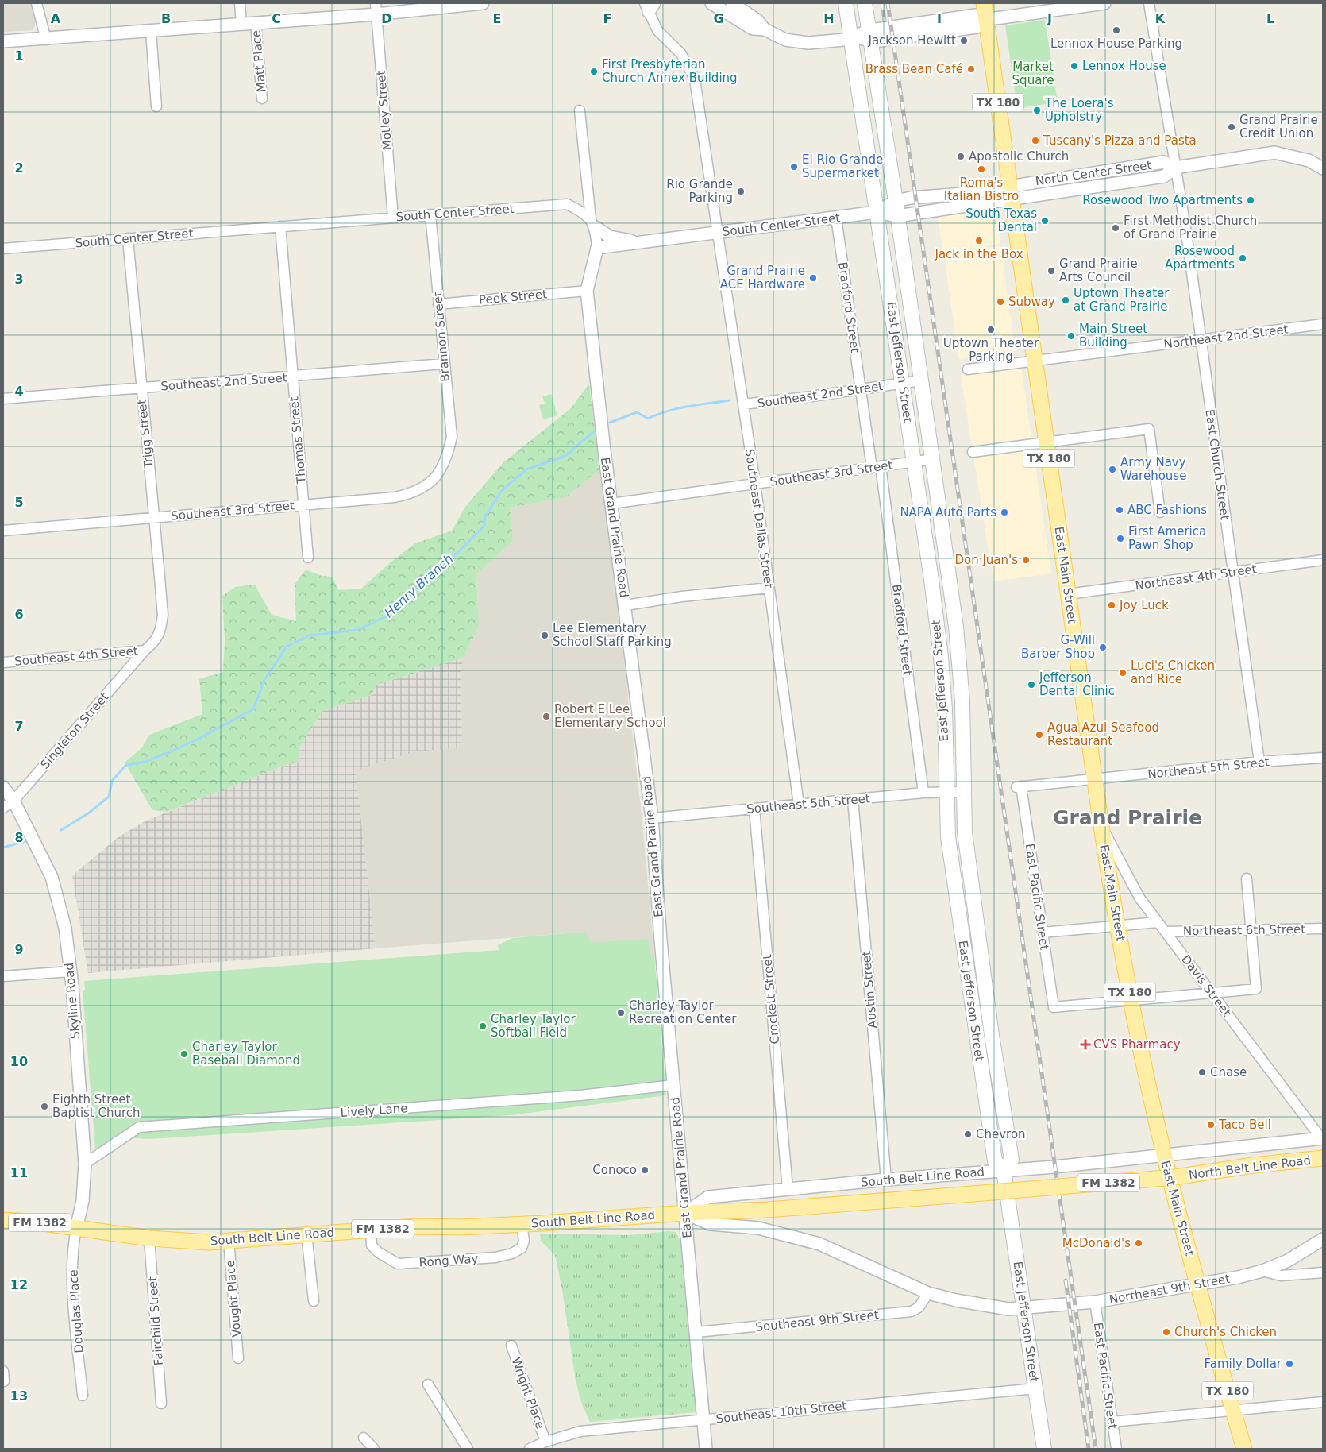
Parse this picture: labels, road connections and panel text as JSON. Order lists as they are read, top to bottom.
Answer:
{
  "streets": {
    "main road": [
      "TX 180",
      "East Jefferson Street",
      "East Main Street",
      "North Belt Line Road",
      "South Belt Line Road",
      "FM 1382"
    ],
    "street": [
      "Matt Place",
      "Motley Street",
      "North Center Street",
      "South Center Street",
      "Peek Street",
      "Bradford Street",
      "Brannon Street",
      "Northeast 2nd Street",
      "Southeast 2nd Street",
      "Trigg Street",
      "Thomas Street",
      "East Church Street",
      "Southeast 3rd Street",
      "Southeast Dallas Street",
      "East Grand Prairie Road",
      "Northeast 4th Street",
      "Southeast 4th Street",
      "Singleton Street",
      "Northeast 5th Street",
      "Southeast 5th Street",
      "East Pacific Street",
      "Northeast 6th Street",
      "Davis Street",
      "Austin Street",
      "Crockett Street",
      "Skyline Road",
      "Lively Lane",
      "Rong Way",
      "Northeast 9th Street",
      "Vought Place",
      "Douglas Place",
      "Fairchild Street",
      "Southeast 9th Street",
      "Wright Place",
      "Southeast 10th Street"
    ]
  },
  "crossings": [
    ["TX 180", "North Center Street"],
    ["TX 180", "South Center Street"],
    ["TX 180", "East Main Street"],
    ["Motley Street", "South Center Street"],
    ["North Center Street", "South Center Street"],
    ["North Center Street", "East Church Street"],
    ["North Center Street", "East Main Street"],
    ["South Center Street", "Bradford Street"],
    ["South Center Street", "Brannon Street"],
    ["South Center Street", "East Jefferson Street"],
    ["South Center Street", "Trigg Street"],
    ["South Center Street", "Thomas Street"],
    ["South Center Street", "Southeast Dallas Street"],
    ["South Center Street", "East Grand Prairie Road"],
    ["South Center Street", "East Main Street"],
    ["Peek Street", "Brannon Street"],
    ["Peek Street", "East Grand Prairie Road"],
    ["Bradford Street", "Southeast 2nd Street"],
    ["Bradford Street", "Southeast 3rd Street"],
    ["Bradford Street", "Southeast 5th Street"],
    ["Brannon Street", "Southeast 2nd Street"],
    ["Brannon Street", "Southeast 3rd Street"],
    ["Northeast 2nd Street", "East Church Street"],
    ["Northeast 2nd Street", "East Main Street"],
    ["East Jefferson Street", "Southeast 2nd Street"],
    ["East Jefferson Street", "Southeast 3rd Street"],
    ["East Jefferson Street", "Southeast 5th Street"],
    ["East Jefferson Street", "South Belt Line Road"],
    ["East Jefferson Street", "Northeast 9th Street"],
    ["East Jefferson Street", "Southeast 10th Street"],
    ["Southeast 2nd Street", "Trigg Street"],
    ["Southeast 2nd Street", "Thomas Street"],
    ["Southeast 2nd Street", "Southeast Dallas Street"],
    ["Trigg Street", "Southeast 3rd Street"],
    ["Trigg Street", "Southeast 4th Street"],
    ["Thomas Street", "Southeast 3rd Street"],
    ["East Church Street", "Northeast 4th Street"],
    ["East Church Street", "Northeast 5th Street"],
    ["Southeast 3rd Street", "Southeast Dallas Street"],
    ["Southeast 3rd Street", "East Grand Prairie Road"],
    ["Southeast Dallas Street", "Southeast 5th Street"],
    ["East Grand Prairie Road", "Southeast 5th Street"],
    ["East Grand Prairie Road", "Lively Lane"],
    ["East Grand Prairie Road", "South Belt Line Road"],
    ["East Grand Prairie Road", "Southeast 9th Street"],
    ["East Grand Prairie Road", "Southeast 10th Street"],
    ["East Main Street", "Northeast 4th Street"],
    ["East Main Street", "Northeast 5th Street"],
    ["East Main Street", "East Pacific Street"],
    ["East Main Street", "Davis Street"],
    ["East Main Street", "North Belt Line Road"],
    ["East Main Street", "South Belt Line Road"],
    ["East Main Street", "Northeast 9th Street"],
    ["Southeast 4th Street", "Singleton Street"],
    ["Singleton Street", "Skyline Road"],
    ["Northeast 5th Street", "East Pacific Street"],
    ["Southeast 5th Street", "Austin Street"],
    ["Southeast 5th Street", "Crockett Street"],
    ["East Pacific Street", "Northeast 9th Street"],
    ["Northeast 6th Street", "Davis Street"],
    ["Davis Street", "North Belt Line Road"],
    ["Austin Street", "South Belt Line Road"],
    ["Crockett Street", "South Belt Line Road"],
    ["Skyline Road", "Lively Lane"],
    ["Skyline Road", "South Belt Line Road"],
    ["Skyline Road", "Douglas Place"],
    ["North Belt Line Road", "South Belt Line Road"],
    ["South Belt Line Road", "Rong Way"],
    ["South Belt Line Road", "Vought Place"],
    ["South Belt Line Road", "Douglas Place"],
    ["South Belt Line Road", "Fairchild Street"],
    ["Wright Place", "Southeast 10th Street"]
  ],
  "districts": ["Grand Prairie"],
  "water": ["Henry Branch"],
  "parks": ["Market Square"],
  "places": {
    "other": [
      "Lennox House Parking",
      "Jackson Hewitt",
      "Lennox House",
      "Brass Bean Café",
      "First Presbyterian Church Annex Building",
      "The Loera's Upholstry",
      "Grand Prairie Credit Union",
      "Tuscany's Pizza and Pasta",
      "Apostolic Church",
      "El Rio Grande Supermarket",
      "Roma's Italian Bistro",
      "Rio Grande Parking",
      "Rosewood Two Apartments",
      "South Texas Dental",
      "First Methodist Church of Grand Prairie",
      "Jack in the Box",
      "Rosewood Apartments",
      "Grand Prairie Arts Council",
      "Grand Prairie ACE Hardware",
      "Uptown Theater at Grand Prairie",
      "Subway",
      "Uptown Theater Parking",
      "Main Street Building",
      "Army Navy Warehouse",
      "ABC Fashions",
      "NAPA Auto Parts",
      "First America Pawn Shop",
      "Don Juan's",
      "Joy Luck",
      "Lee Elementary School Staff Parking",
      "G-Will Barber Shop",
      "Luci's Chicken and Rice",
      "Jefferson Dental Clinic",
      "Robert E Lee Elementary School",
      "Agua Azul Seafood Restaurant",
      "Charley Taylor Recreation Center",
      "Charley Taylor Softball Field",
      "Charley Taylor Baseball Diamond",
      "Chase",
      "Eighth Street Baptist Church",
      "Taco Bell",
      "Chevron",
      "Conoco",
      "McDonald's",
      "Church's Chicken",
      "Family Dollar"
    ],
    "health": ["CVS Pharmacy"]
  },
  "grid": {
    "columns": [
      "A",
      "B",
      "C",
      "D",
      "E",
      "F",
      "G",
      "H",
      "I",
      "J",
      "K",
      "L"
    ],
    "rows": [
      "1",
      "2",
      "3",
      "4",
      "5",
      "6",
      "7",
      "8",
      "9",
      "10",
      "11",
      "12",
      "13"
    ]
  }
}
